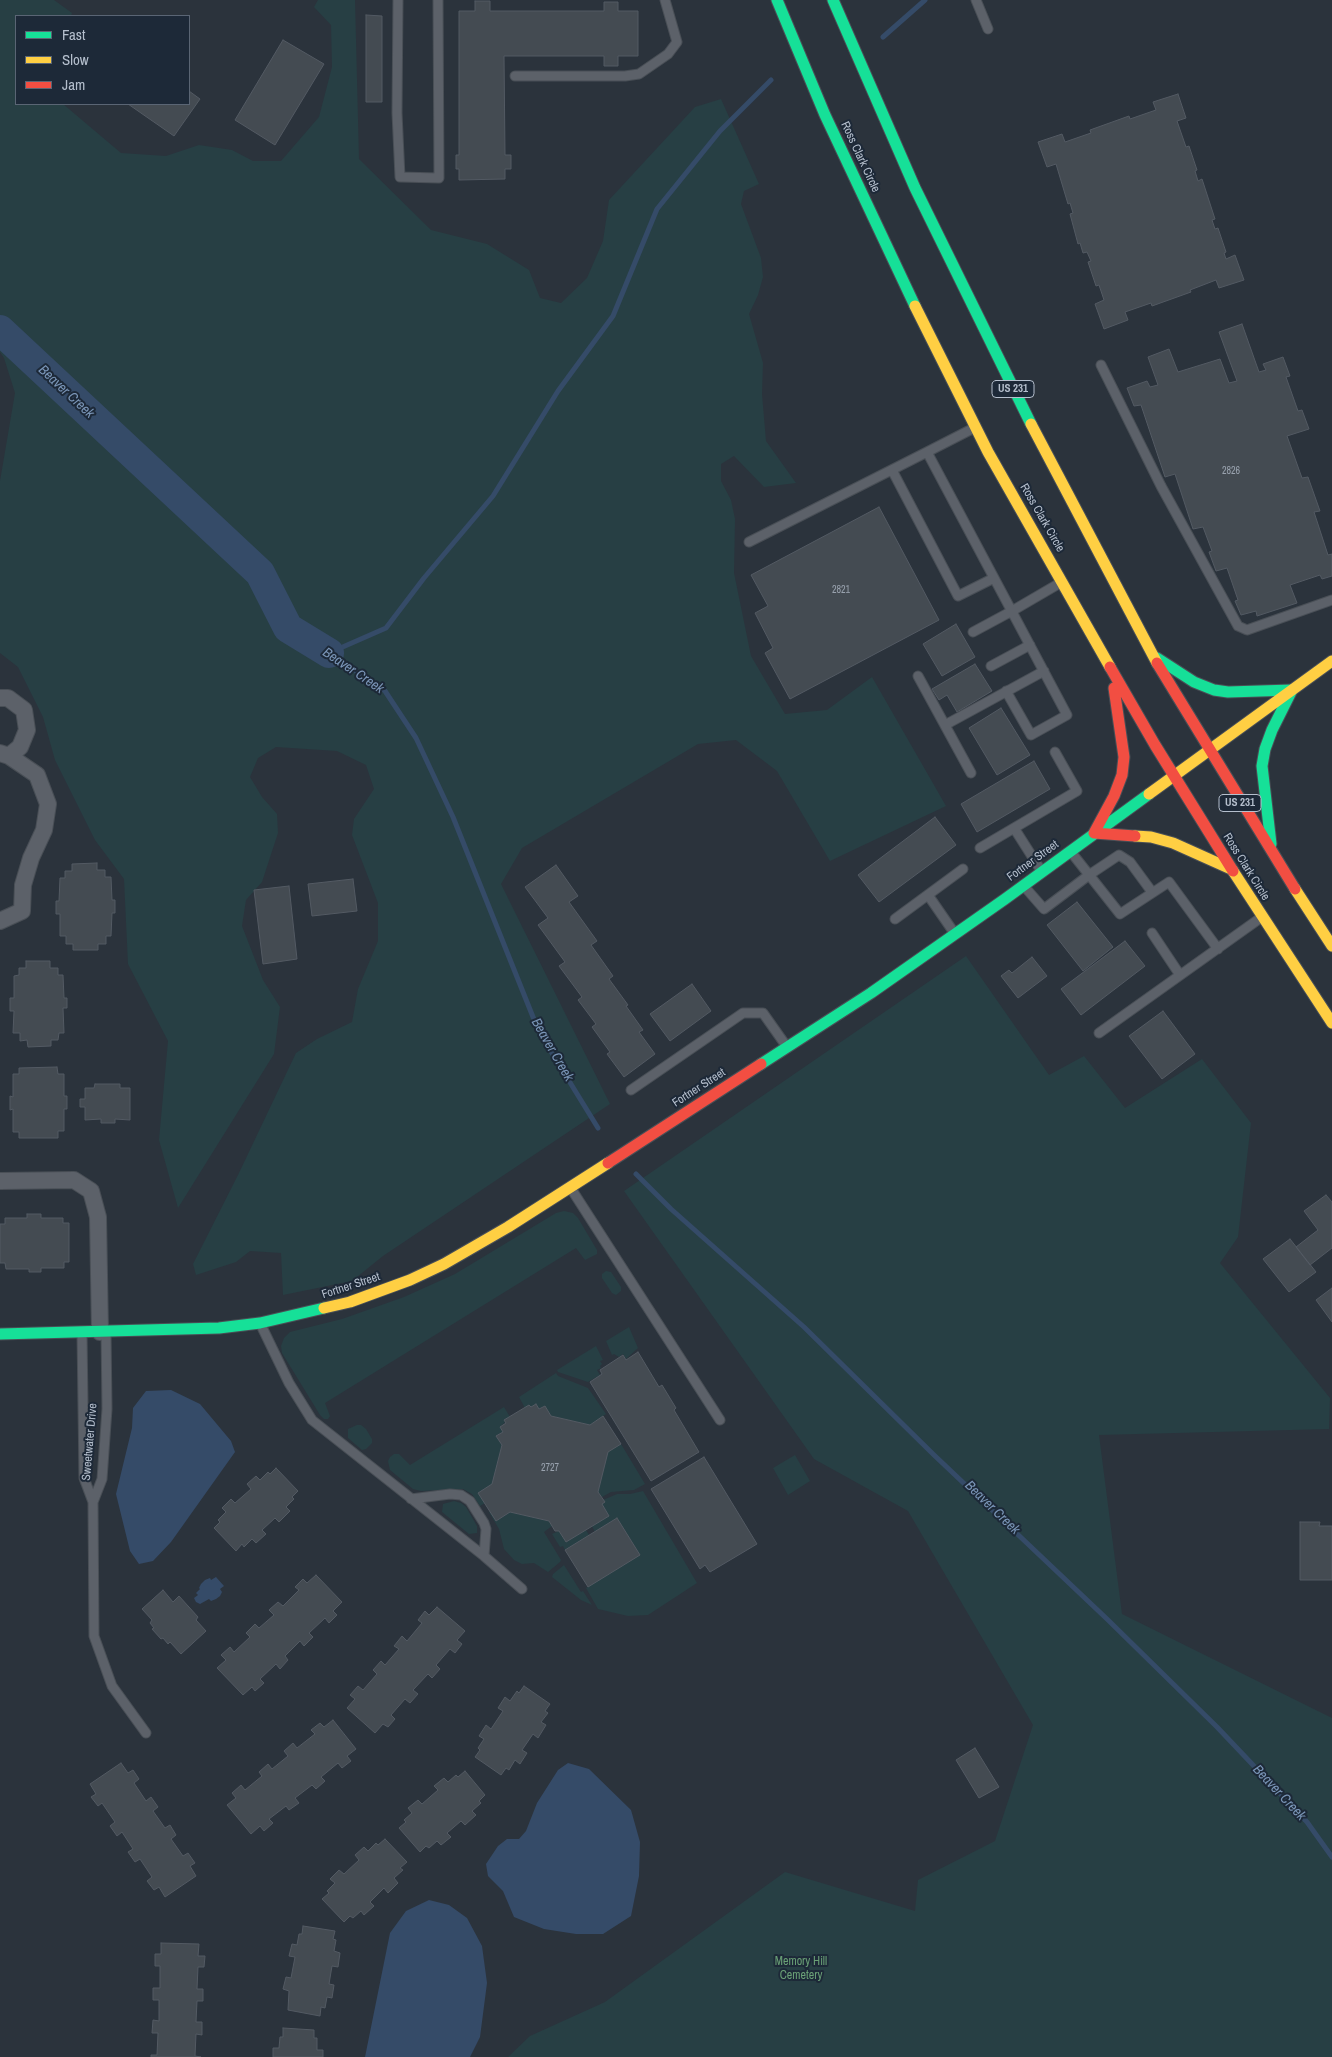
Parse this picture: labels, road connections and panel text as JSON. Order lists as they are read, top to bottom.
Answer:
{
  "streets": {
    "main road": ["Ross Clark Circle", "US 231", "Fortner Street"],
    "lane": ["Sweetwater Drive"]
  },
  "crossings": [
    ["Ross Clark Circle", "Fortner Street"],
    ["US 231", "Fortner Street"],
    ["Fortner Street", "Sweetwater Drive"]
  ],
  "water": ["Beaver Creek"],
  "parks": ["Memory Hill Cemetery"],
  "house_numbers": ["2826", "2821", "2727"],
  "legend": ["Fast", "Slow", "Jam"]
}
